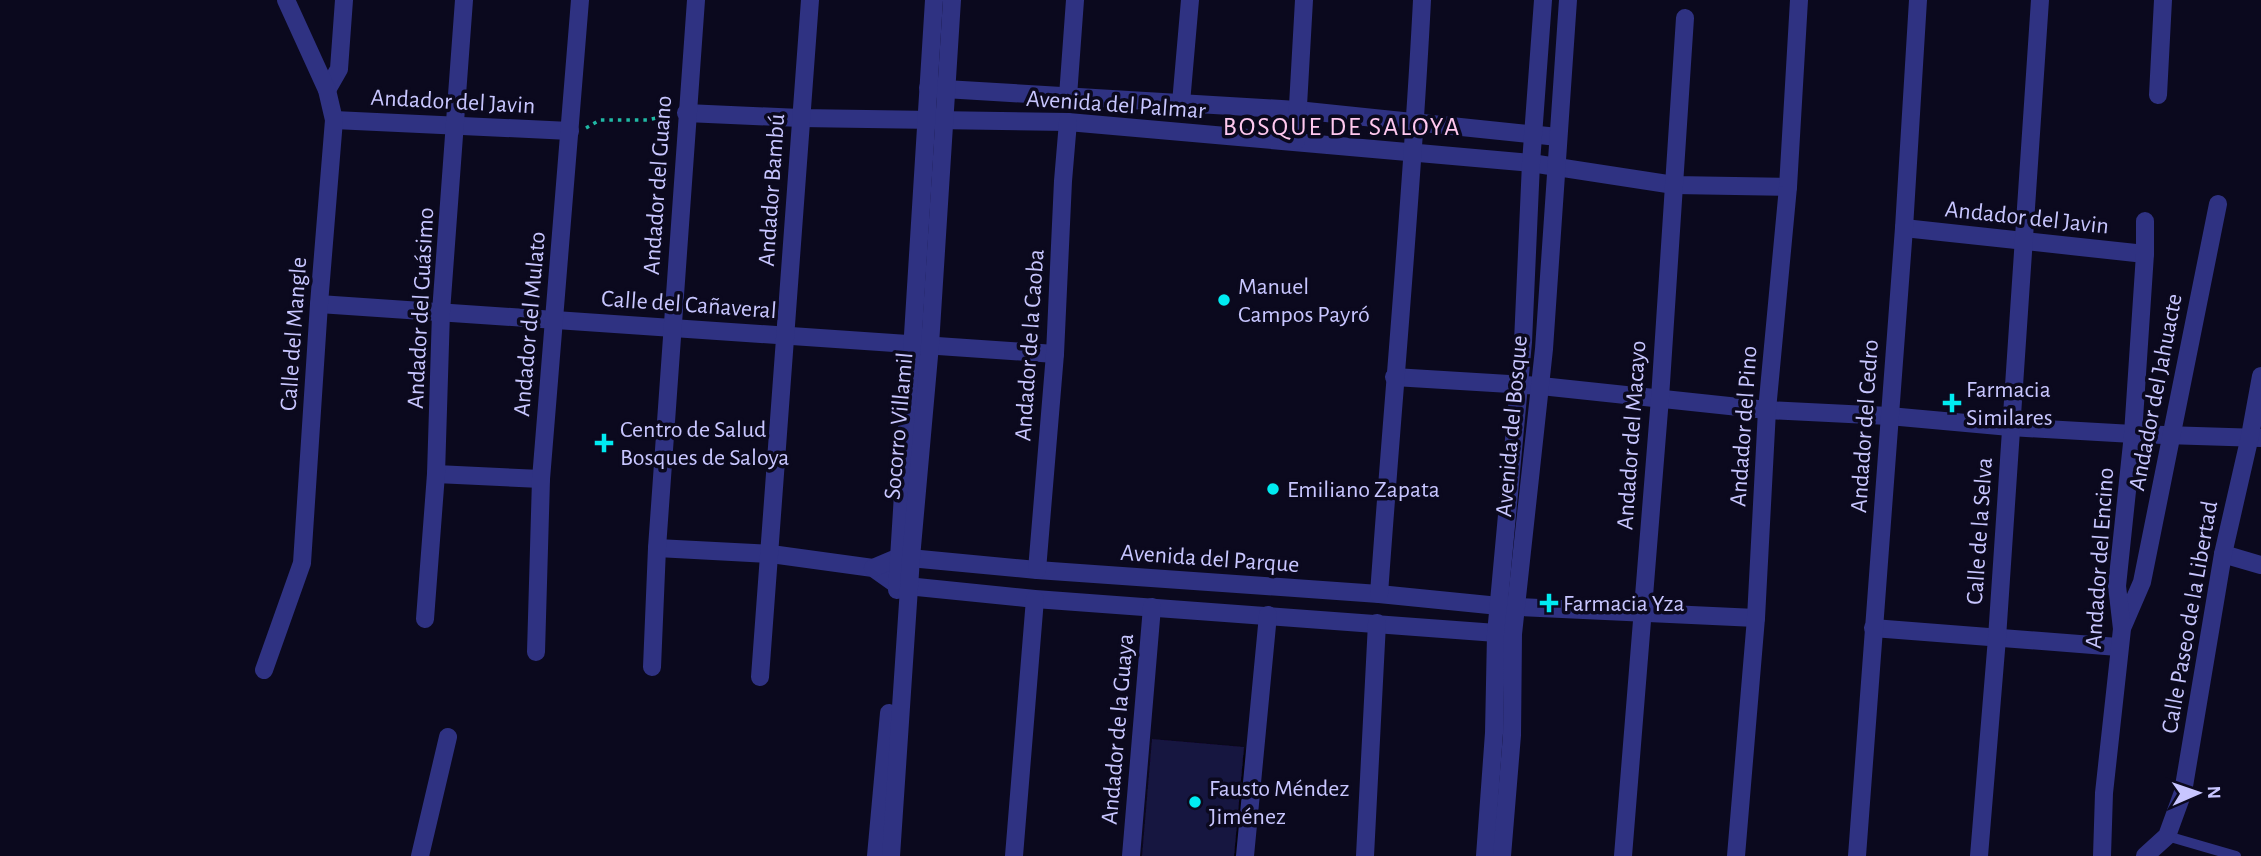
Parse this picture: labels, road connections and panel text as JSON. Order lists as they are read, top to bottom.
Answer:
{
  "streets": {
    "street": [
      "Andador del Javin",
      "Avenida del Palmar",
      "Andador del Guano",
      "Andador Bambú",
      "Calle del Cañaveral",
      "Andador del Guásimo",
      "Andador del Mulato",
      "Calle del Mangle",
      "Andador de la Caoba",
      "Andador del Jahuacte",
      "Socorro Villamil",
      "Avenida del Bosque",
      "Andador del Pino",
      "Andador del Cedro",
      "Andador del Macayo",
      "Calle de la Selva",
      "Avenida del Parque",
      "Andador del Encino",
      "Calle Paseo de la Libertad",
      "Andador de la Guaya"
    ]
  },
  "crossings": [
    ["Andador del Javin", "Andador del Guásimo"],
    ["Andador del Javin", "Andador del Mulato"],
    ["Andador del Javin", "Calle del Mangle"],
    ["Andador del Javin", "Andador del Cedro"],
    ["Andador del Javin", "Calle de la Selva"],
    ["Andador del Javin", "Andador del Encino"],
    ["Avenida del Palmar", "Andador del Guano"],
    ["Avenida del Palmar", "Andador Bambú"],
    ["Avenida del Palmar", "Andador de la Caoba"],
    ["Avenida del Palmar", "Socorro Villamil"],
    ["Avenida del Palmar", "Avenida del Bosque"],
    ["Andador del Guano", "Calle del Cañaveral"],
    ["Andador Bambú", "Calle del Cañaveral"],
    ["Calle del Cañaveral", "Andador del Guásimo"],
    ["Calle del Cañaveral", "Andador del Mulato"],
    ["Calle del Cañaveral", "Calle del Mangle"],
    ["Calle del Cañaveral", "Andador de la Caoba"],
    ["Calle del Cañaveral", "Socorro Villamil"],
    ["Andador de la Caoba", "Avenida del Parque"],
    ["Andador del Jahuacte", "Andador del Encino"],
    ["Socorro Villamil", "Avenida del Parque"],
    ["Avenida del Bosque", "Avenida del Parque"],
    ["Andador del Pino", "Avenida del Parque"],
    ["Andador del Macayo", "Avenida del Parque"]
  ],
  "districts": ["BOSQUE DE SALOYA"],
  "places": {
    "other": ["Manuel Campos Payró", "Emiliano Zapata", "Fausto Méndez Jiménez"],
    "health": ["Farmacia Similares", "Centro de Salud Bosques de Saloya", "Farmacia Yza"]
  },
  "north": "right"
}
